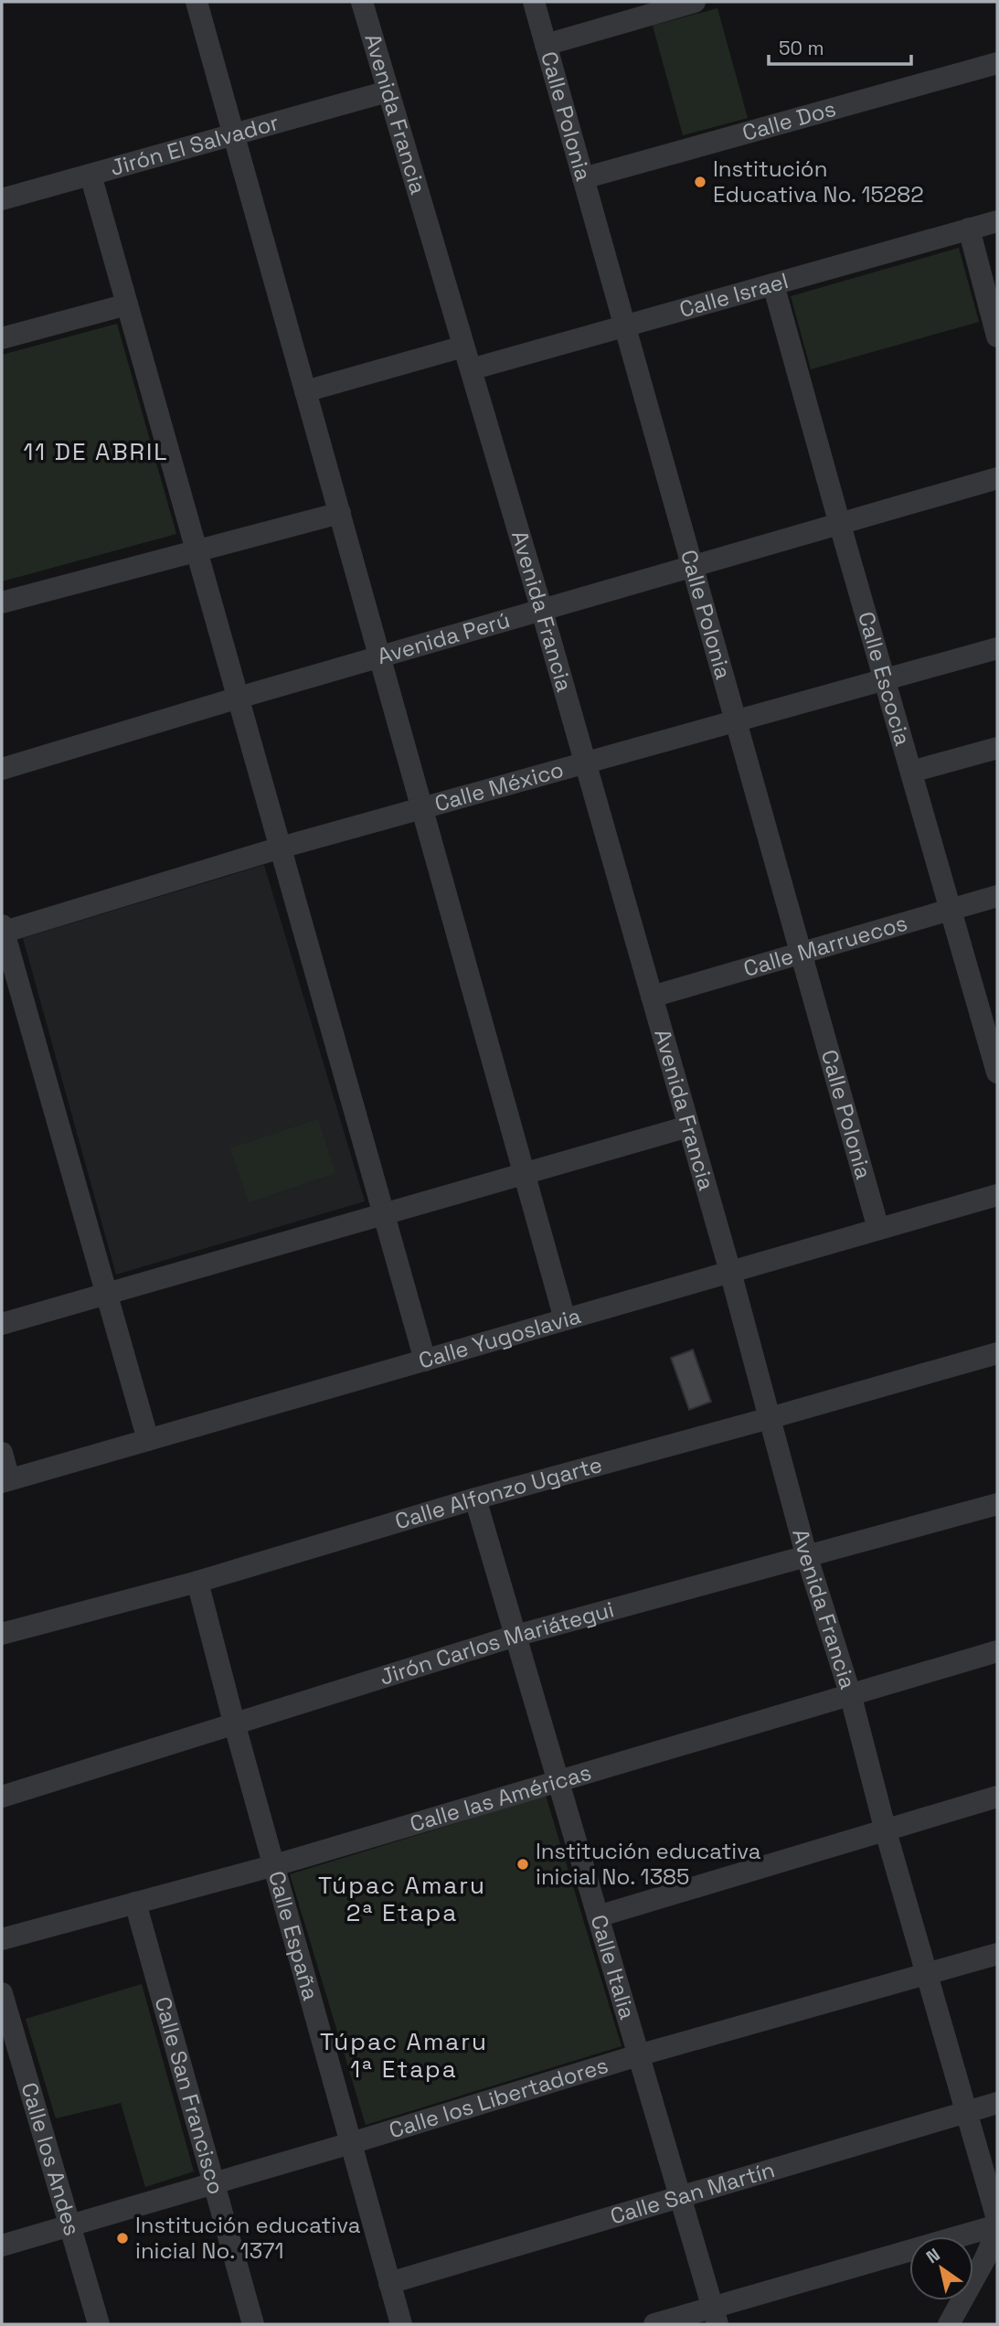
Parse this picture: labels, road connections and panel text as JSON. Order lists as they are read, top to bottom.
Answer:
{
  "streets": {
    "street": [
      "Avenida Francia",
      "Calle Polonia",
      "Calle Dos",
      "Jirón El Salvador",
      "Calle Israel",
      "Avenida Perú",
      "Calle Escocia",
      "Calle México",
      "Calle Marruecos",
      "Calle Yugoslavia",
      "Calle Alfonzo Ugarte",
      "Jirón Carlos Mariátegui",
      "Calle las Américas",
      "Calle España",
      "Calle Italia",
      "Calle San Francisco",
      "Calle los Libertadores",
      "Calle los Andes",
      "Calle San Martín"
    ]
  },
  "crossings": [
    ["Avenida Francia", "Jirón El Salvador"],
    ["Avenida Francia", "Calle Israel"],
    ["Avenida Francia", "Avenida Perú"],
    ["Avenida Francia", "Calle México"],
    ["Avenida Francia", "Calle Marruecos"],
    ["Avenida Francia", "Calle Yugoslavia"],
    ["Avenida Francia", "Calle Alfonzo Ugarte"],
    ["Avenida Francia", "Jirón Carlos Mariátegui"],
    ["Avenida Francia", "Calle las Américas"],
    ["Avenida Francia", "Calle los Libertadores"],
    ["Avenida Francia", "Calle San Martín"],
    ["Calle Polonia", "Calle Dos"],
    ["Calle Polonia", "Calle Israel"],
    ["Calle Polonia", "Avenida Perú"],
    ["Calle Polonia", "Calle México"],
    ["Calle Polonia", "Calle Marruecos"],
    ["Calle Polonia", "Calle Yugoslavia"],
    ["Calle Israel", "Calle Escocia"],
    ["Avenida Perú", "Calle Escocia"],
    ["Calle Escocia", "Calle México"],
    ["Calle Escocia", "Calle Marruecos"],
    ["Calle Alfonzo Ugarte", "Calle España"],
    ["Calle Alfonzo Ugarte", "Calle Italia"],
    ["Jirón Carlos Mariátegui", "Calle España"],
    ["Jirón Carlos Mariátegui", "Calle Italia"],
    ["Calle las Américas", "Calle España"],
    ["Calle las Américas", "Calle Italia"],
    ["Calle las Américas", "Calle San Francisco"],
    ["Calle España", "Calle los Libertadores"],
    ["Calle España", "Calle San Martín"],
    ["Calle Italia", "Calle los Libertadores"],
    ["Calle Italia", "Calle San Martín"],
    ["Calle San Francisco", "Calle los Libertadores"],
    ["Calle los Libertadores", "Calle los Andes"]
  ],
  "districts": ["11 DE ABRIL", "Túpac Amaru 2ª Etapa", "Túpac Amaru 1ª Etapa"],
  "places": ["Institución Educativa No. 15282", "Institución educativa inicial No. 1385", "Institución educativa inicial No. 1371"],
  "scale_bar": "50 m",
  "north": "top left"
}
